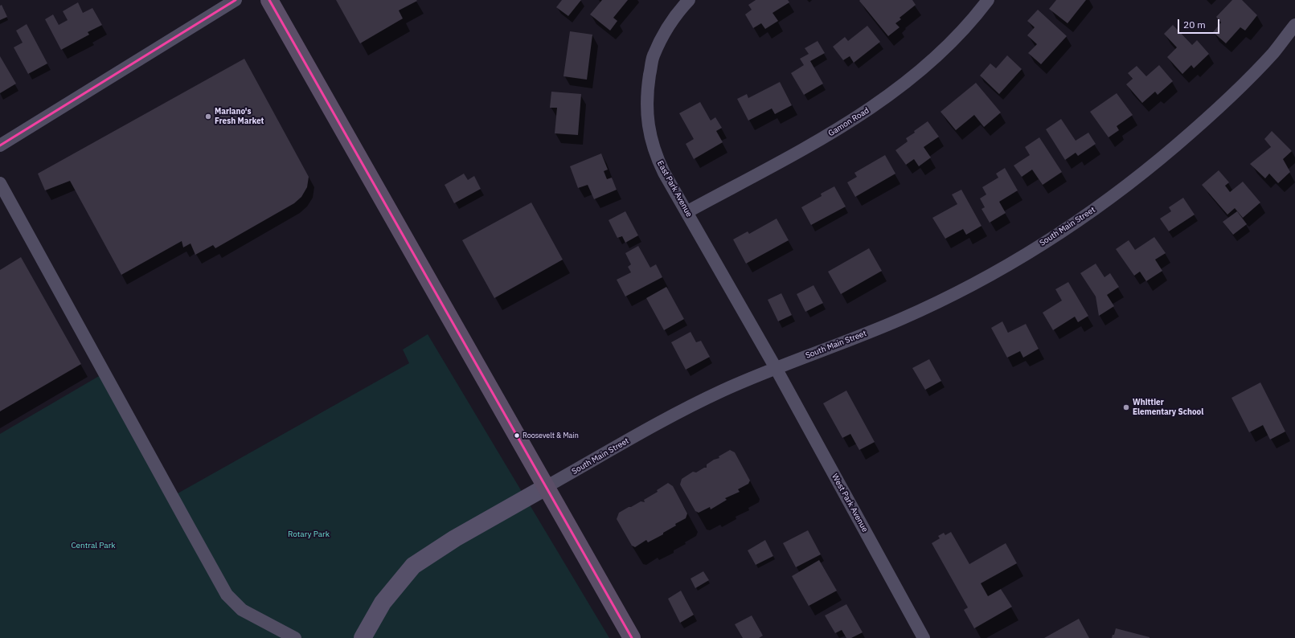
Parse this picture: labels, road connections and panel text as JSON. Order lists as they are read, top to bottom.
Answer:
{
  "streets": {
    "street": [
      "Gamon Road",
      "East Park Avenue",
      "South Main Street",
      "West Park Avenue"
    ]
  },
  "crossings": [
    ["Gamon Road", "East Park Avenue"],
    ["East Park Avenue", "South Main Street"],
    ["East Park Avenue", "West Park Avenue"],
    ["South Main Street", "West Park Avenue"]
  ],
  "parks": ["Rotary Park", "Central Park"],
  "places": ["Mariano's Fresh Market", "Whittier Elementary School", "Roosevelt & Main"],
  "scale_bar": "20 m"
}
